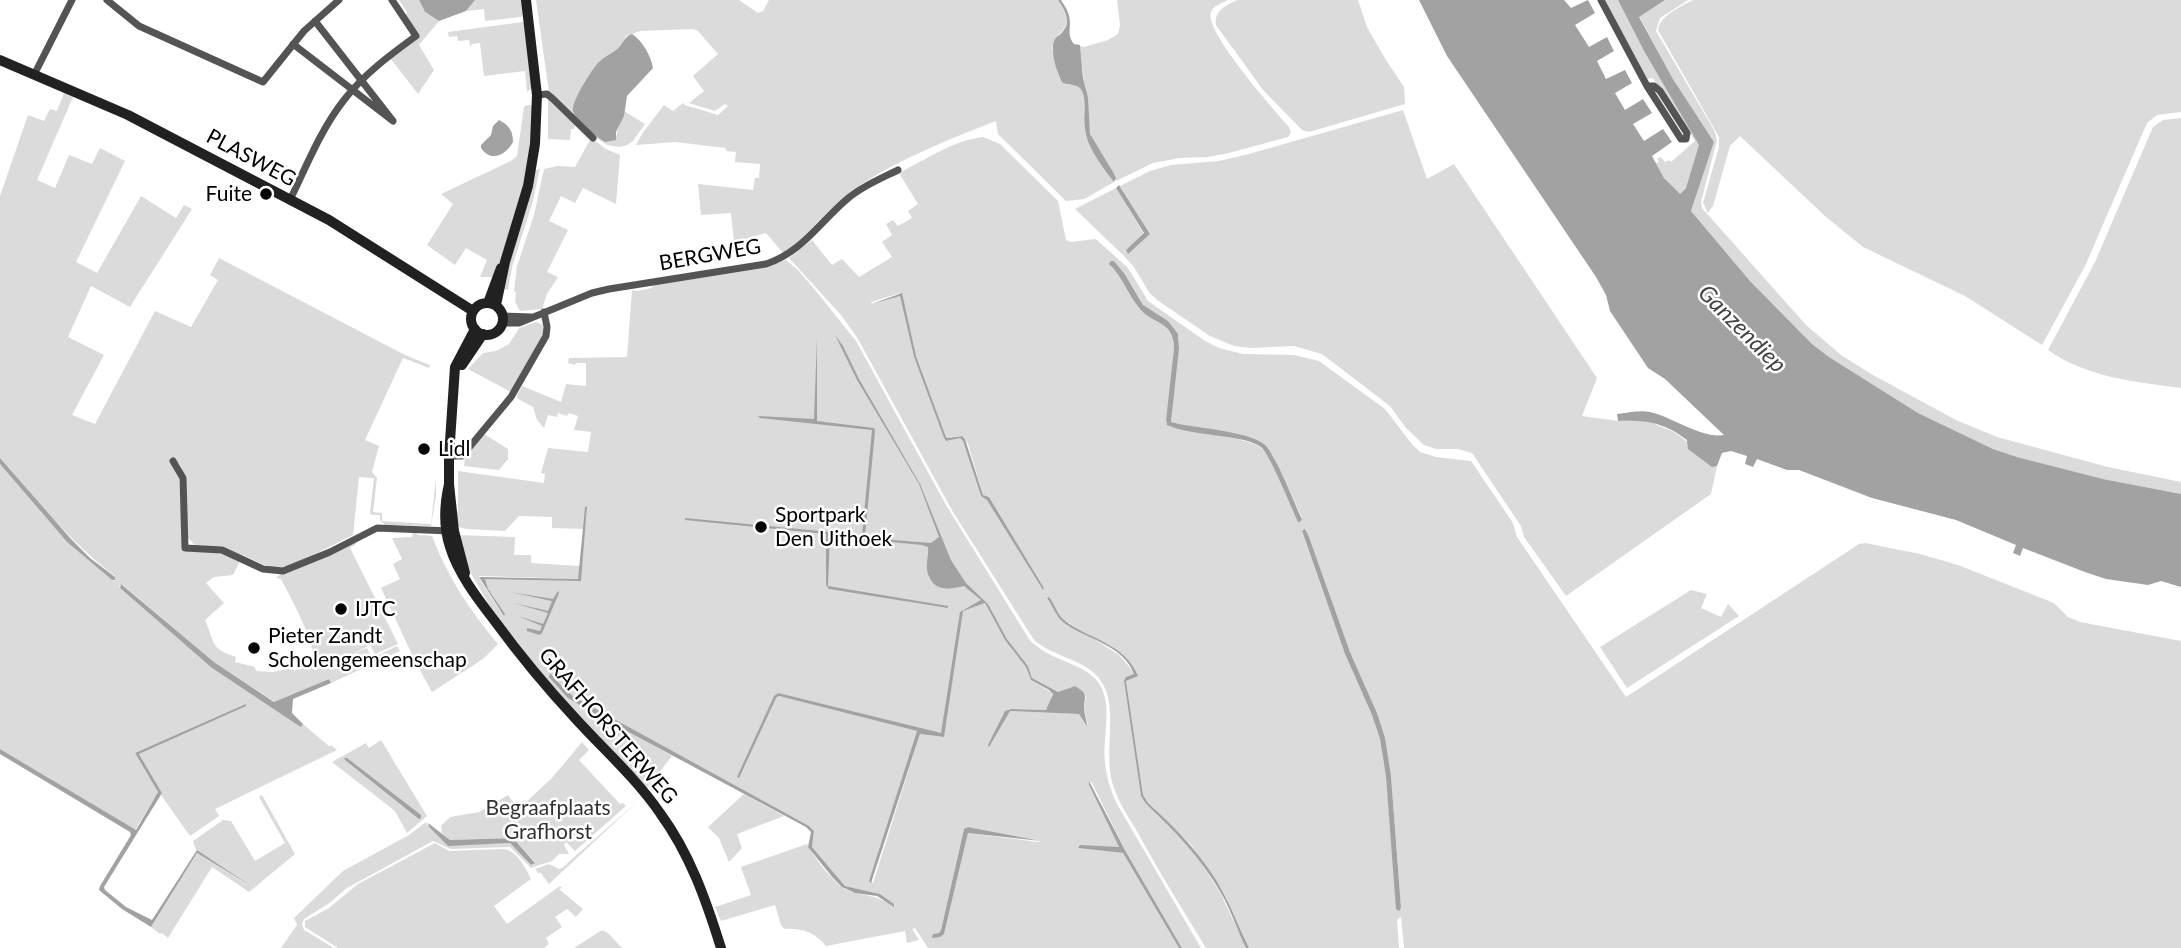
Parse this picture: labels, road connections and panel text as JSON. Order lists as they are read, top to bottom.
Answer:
{
  "streets": {
    "main road": ["PLASWEG", "GRAFHORSTERWEG"],
    "street": ["BERGWEG"]
  },
  "crossings": [
    ["PLASWEG", "BERGWEG"],
    ["PLASWEG", "GRAFHORSTERWEG"],
    ["BERGWEG", "GRAFHORSTERWEG"]
  ],
  "water": ["Ganzendiep"],
  "parks": ["Begraafplaats Grafhorst"],
  "places": [
    "Fuite",
    "Lidl",
    "Sportpark Den Uithoek",
    "IJTC",
    "Pieter Zandt Scholengemeenschap"
  ]
}
